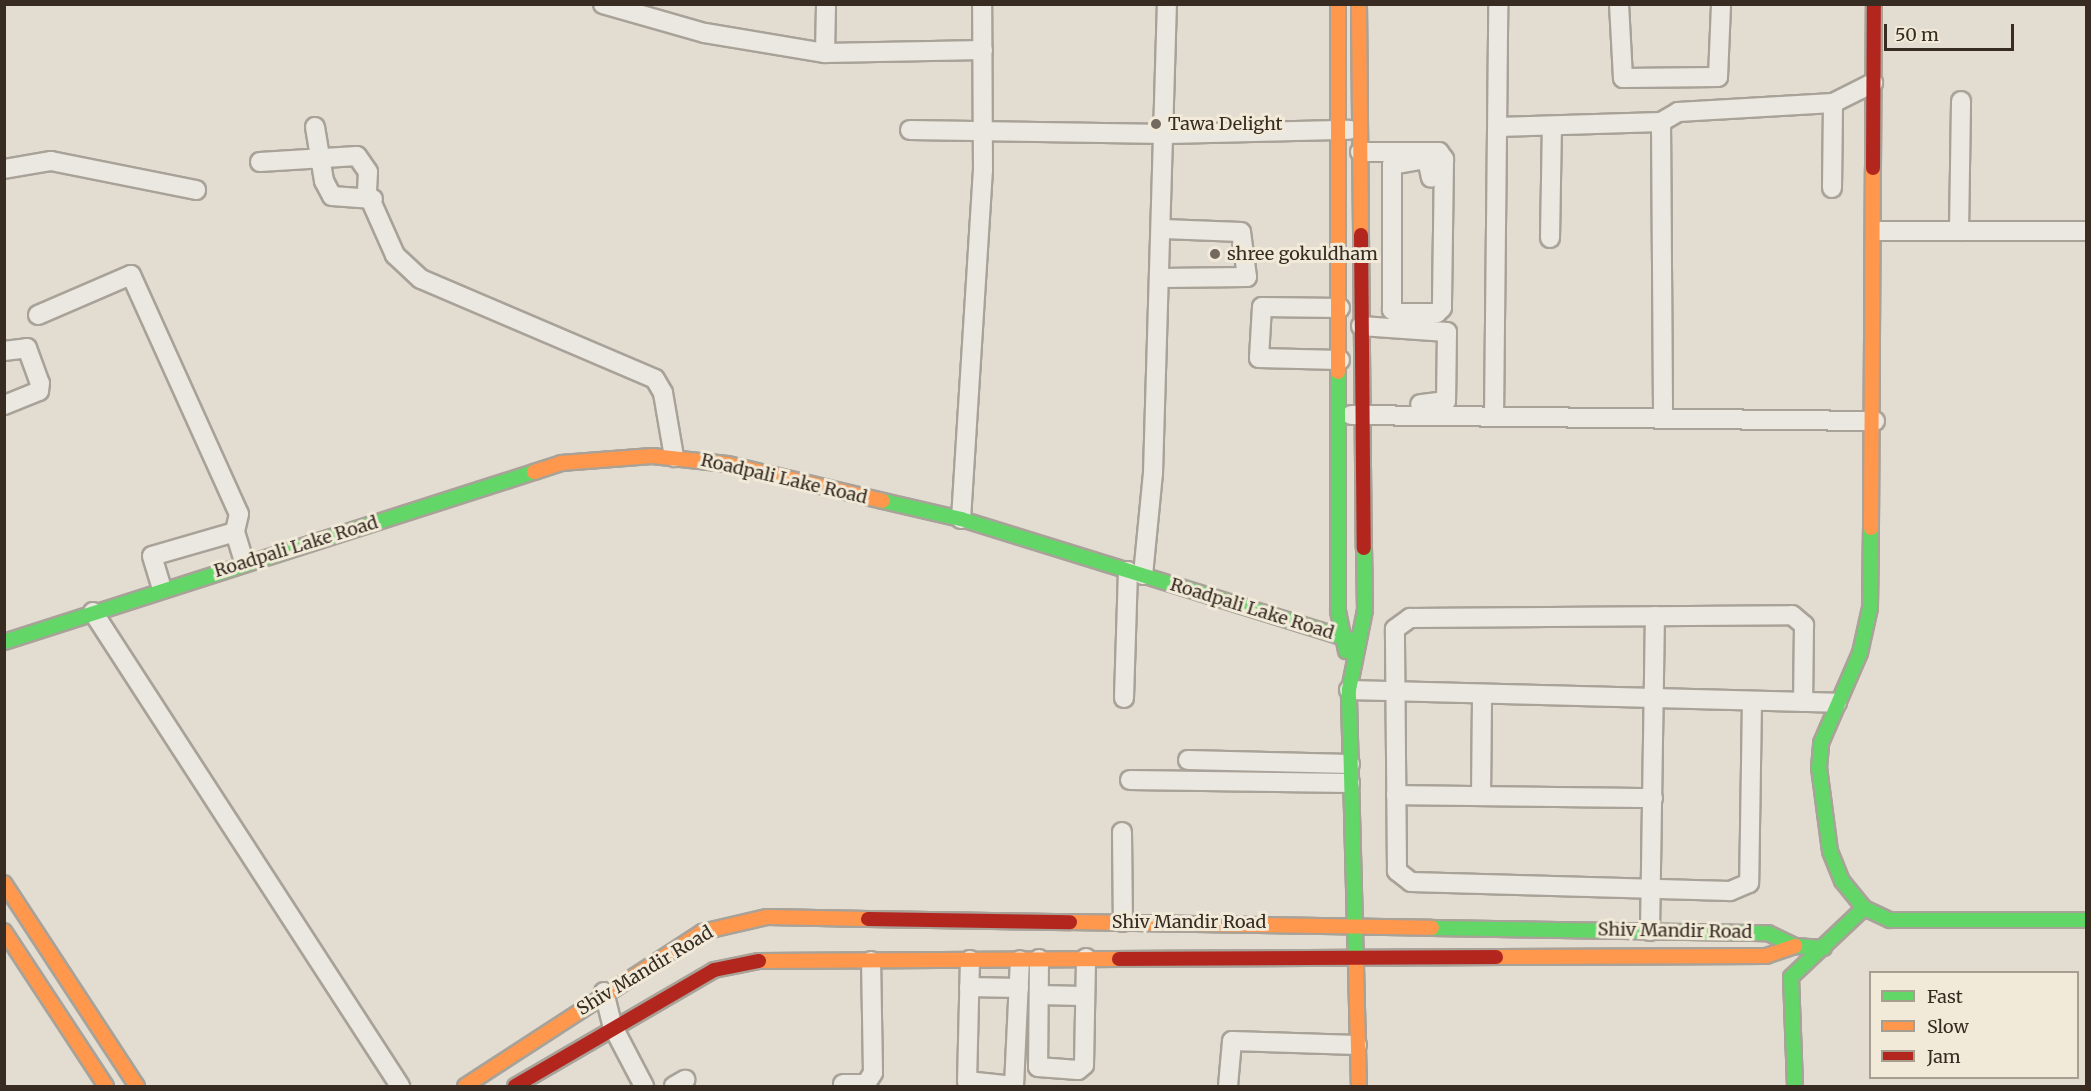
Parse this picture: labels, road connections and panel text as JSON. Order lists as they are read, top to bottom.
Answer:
{
  "streets": {
    "street": ["Roadpali Lake Road", "Shiv Mandir Road"]
  },
  "places": ["Tawa Delight", "shree gokuldham"],
  "legend": ["Fast", "Slow", "Jam"],
  "scale_bar": "50 m"
}
